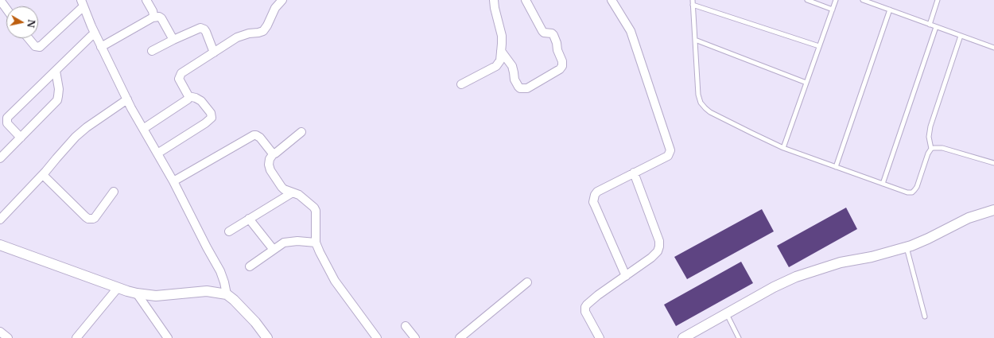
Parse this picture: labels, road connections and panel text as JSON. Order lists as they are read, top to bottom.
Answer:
{
  "north": "right"
}
